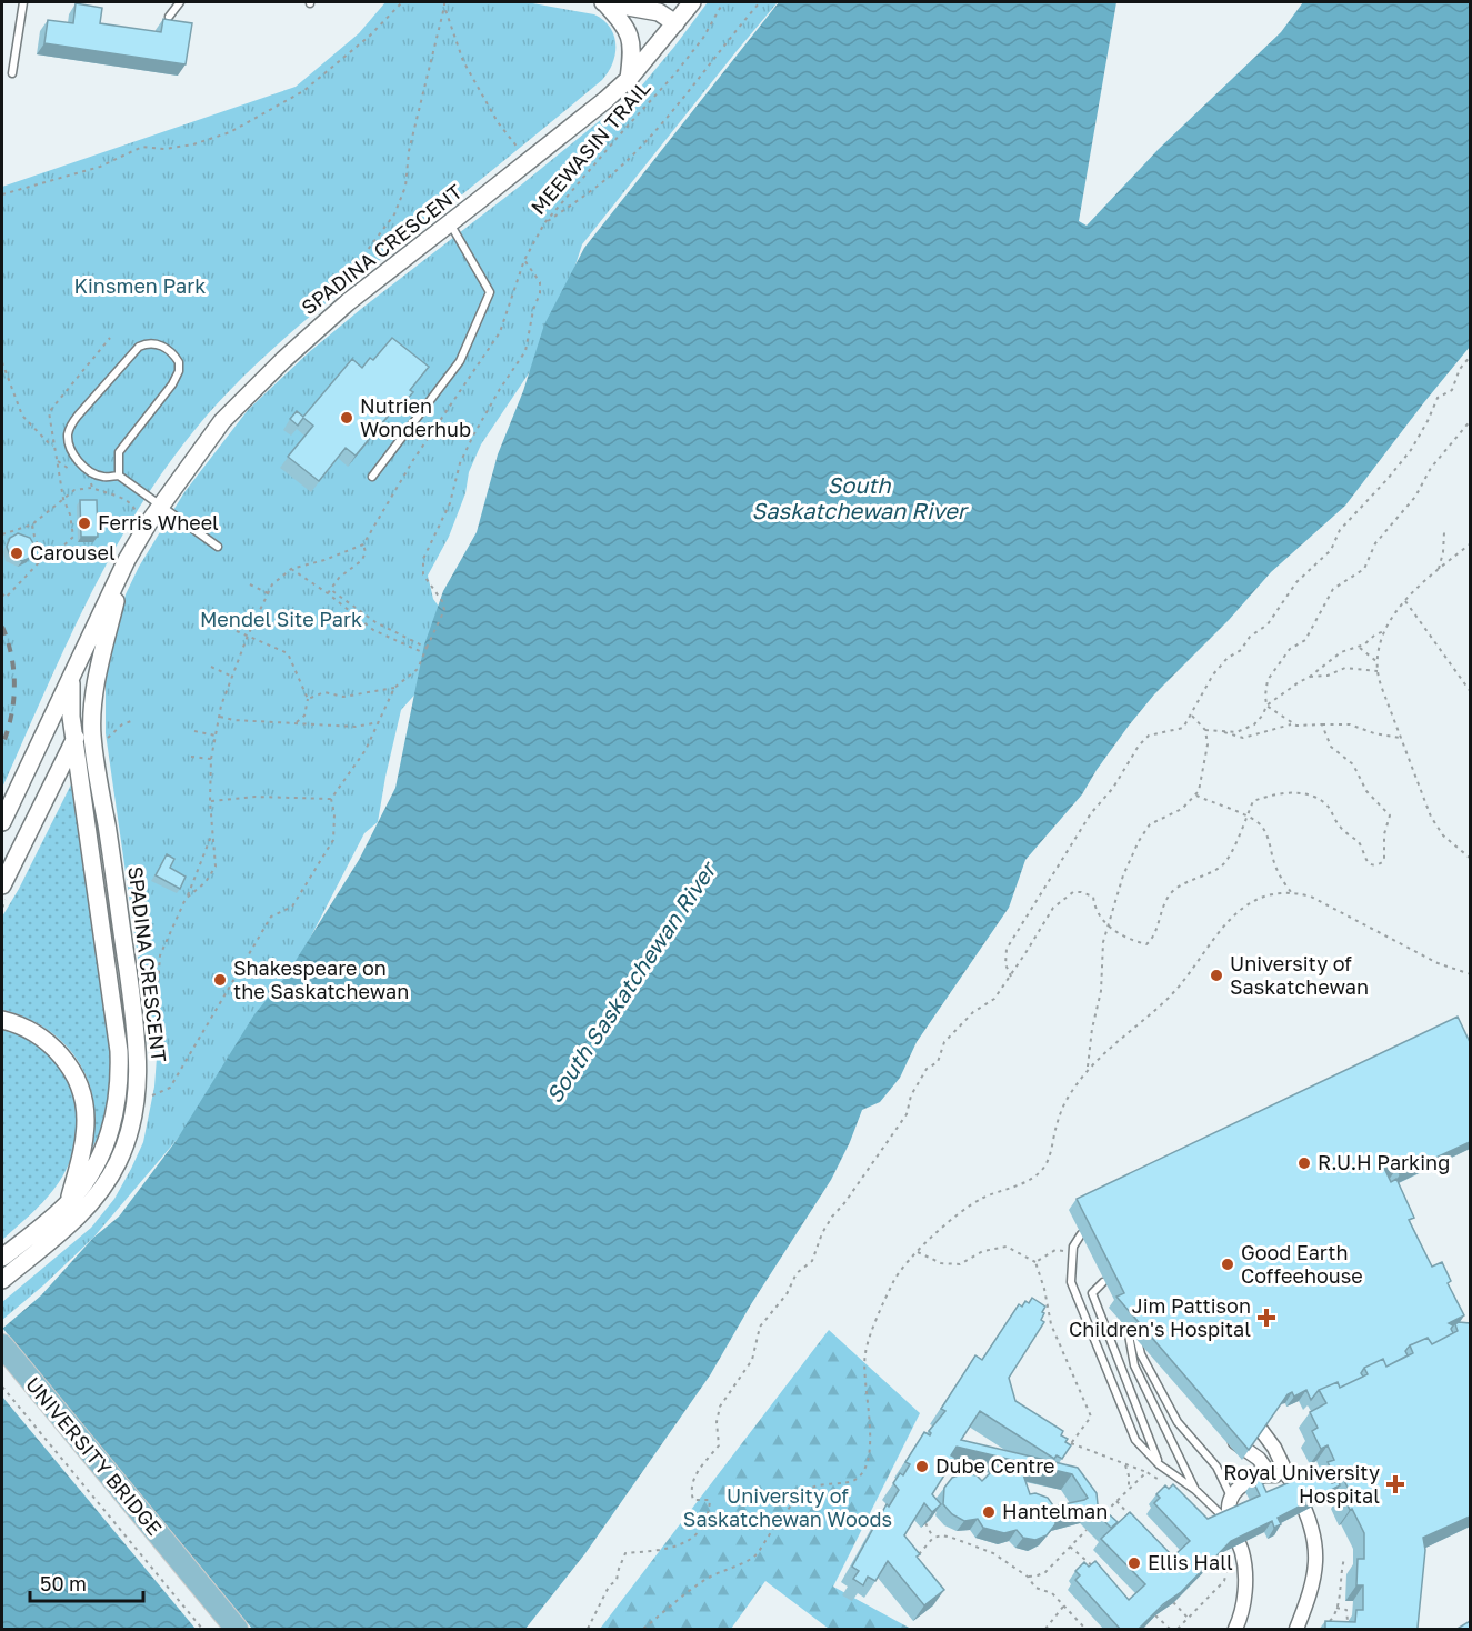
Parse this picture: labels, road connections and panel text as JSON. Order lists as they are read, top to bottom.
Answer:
{
  "streets": {
    "main road": ["UNIVERSITY BRIDGE"],
    "street": ["SPADINA CRESCENT"],
    "path": ["MEEWASIN TRAIL"]
  },
  "water": ["South Saskatchewan River"],
  "parks": ["Kinsmen Park", "Mendel Site Park", "University of Saskatchewan Woods"],
  "places": {
    "other": [
      "Nutrien Wonderhub",
      "Ferris Wheel",
      "Carousel",
      "University of Saskatchewan",
      "Shakespeare on the Saskatchewan",
      "R.U.H Parking",
      "Good Earth Coffeehouse",
      "Dube Centre",
      "Hantelman",
      "Ellis Hall"
    ],
    "health": ["Jim Pattison Children's Hospital", "Royal University Hospital"]
  },
  "scale_bar": "50 m"
}
